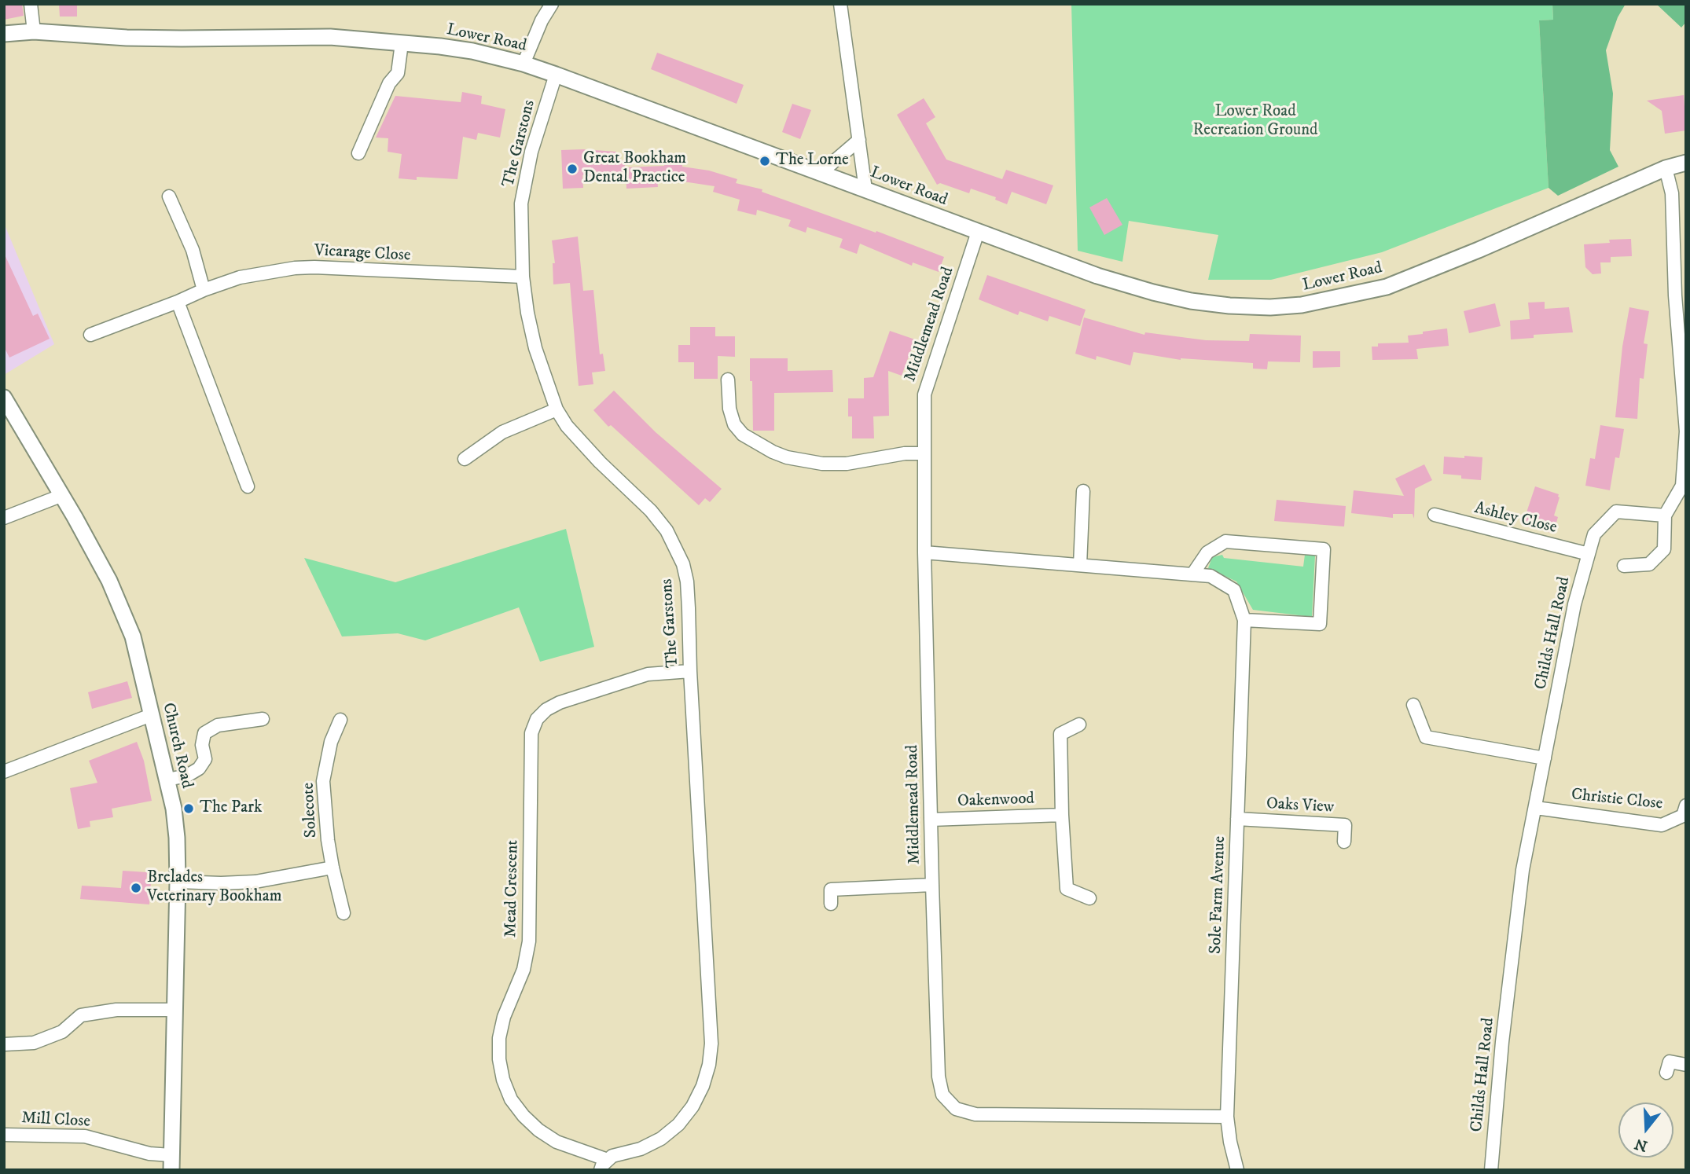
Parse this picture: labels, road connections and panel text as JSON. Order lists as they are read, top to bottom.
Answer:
{
  "streets": {
    "street": [
      "Lower Road",
      "The Garstons",
      "Vicarage Close",
      "Middlemead Road",
      "Ashley Close",
      "Childs Hall Road",
      "Church Road",
      "Christie Close",
      "Oakenwood",
      "Oaks View",
      "Solecote",
      "Mead Crescent",
      "Sole Farm Avenue",
      "Mill Close"
    ]
  },
  "crossings": [
    ["Lower Road", "The Garstons"],
    ["Lower Road", "Middlemead Road"],
    ["The Garstons", "Vicarage Close"],
    ["The Garstons", "Mead Crescent"],
    ["Middlemead Road", "Oakenwood"],
    ["Middlemead Road", "Sole Farm Avenue"],
    ["Ashley Close", "Childs Hall Road"],
    ["Childs Hall Road", "Christie Close"],
    ["Church Road", "Mill Close"],
    ["Oaks View", "Sole Farm Avenue"]
  ],
  "parks": ["Lower Road Recreation Ground"],
  "places": [
    "The Lorne",
    "Great Bookham Dental Practice",
    "The Park",
    "Brelades Veterinary Bookham"
  ],
  "north": "bottom"
}
